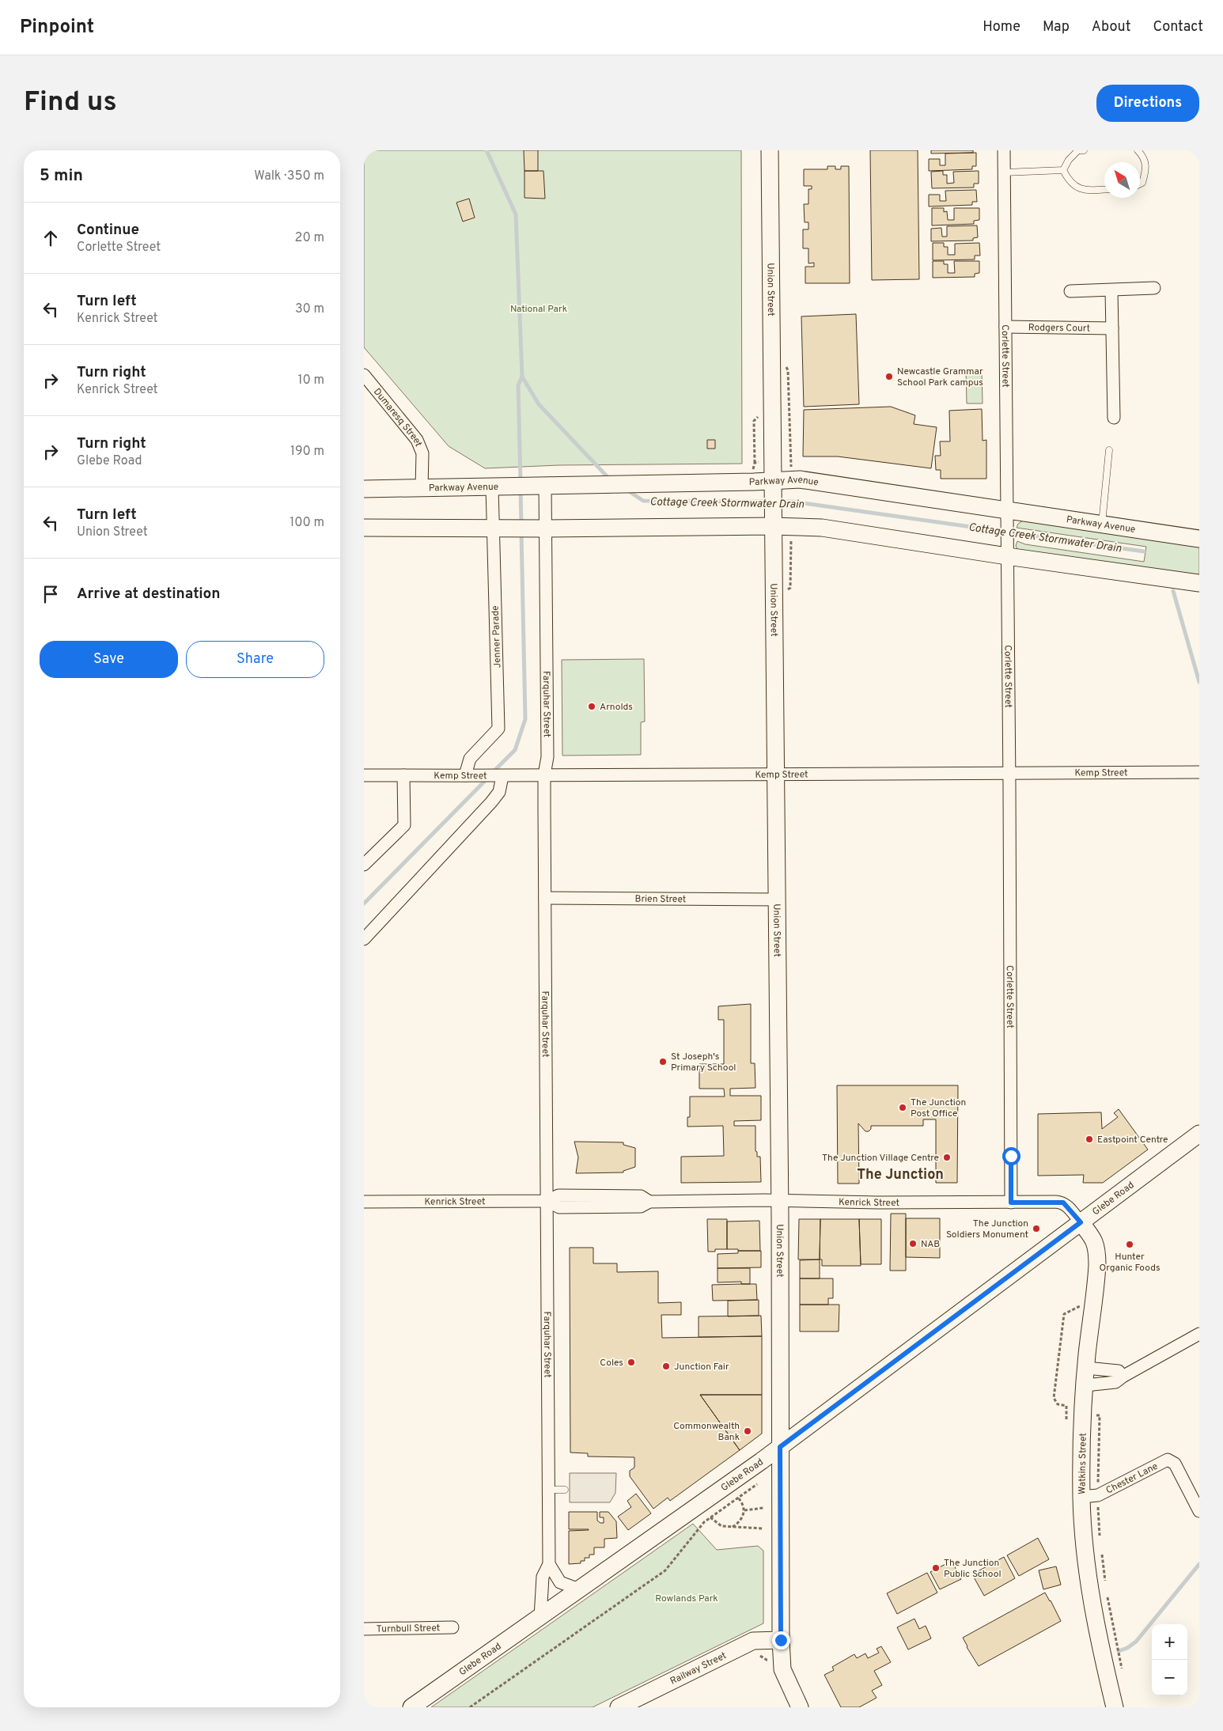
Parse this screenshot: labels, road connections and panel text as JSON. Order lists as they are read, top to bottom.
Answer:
{
  "streets": {
    "main road": [
      "Union Street",
      "Parkway Avenue",
      "Glebe Road",
      "Watkins Street",
      "Railway Street"
    ],
    "street": [
      "Rodgers Court",
      "Corlette Street",
      "Dumaresq Street",
      "Jenner Parade",
      "Farquhar Street",
      "Kemp Street",
      "Brien Street",
      "Kenrick Street",
      "Chester Lane",
      "Turnbull Street"
    ]
  },
  "crossings": [
    ["Union Street", "Parkway Avenue"],
    ["Union Street", "Kemp Street"],
    ["Union Street", "Brien Street"],
    ["Union Street", "Glebe Road"],
    ["Union Street", "Kenrick Street"],
    ["Union Street", "Railway Street"],
    ["Rodgers Court", "Corlette Street"],
    ["Corlette Street", "Parkway Avenue"],
    ["Corlette Street", "Kemp Street"],
    ["Corlette Street", "Kenrick Street"],
    ["Dumaresq Street", "Parkway Avenue"],
    ["Parkway Avenue", "Jenner Parade"],
    ["Parkway Avenue", "Farquhar Street"],
    ["Jenner Parade", "Kemp Street"],
    ["Farquhar Street", "Kemp Street"],
    ["Farquhar Street", "Brien Street"],
    ["Farquhar Street", "Glebe Road"],
    ["Farquhar Street", "Kenrick Street"],
    ["Glebe Road", "Kenrick Street"],
    ["Glebe Road", "Watkins Street"],
    ["Kenrick Street", "Watkins Street"],
    ["Watkins Street", "Chester Lane"]
  ],
  "districts": ["The Junction"],
  "water": ["Cottage Creek Stormwater Drain"],
  "parks": ["National Park", "Rowlands Park"],
  "places": [
    "Newcastle Grammar School Park campus",
    "Arnolds",
    "St Joseph's Primary School",
    "The Junction Post Office",
    "Eastpoint Centre",
    "The Junction Village Centre",
    "The Junction Soldiers Monument",
    "NAB",
    "Hunter Organic Foods",
    "Coles",
    "Junction Fair",
    "Commonwealth Bank",
    "The Junction Public School"
  ],
  "north": "top left",
  "page": {
    "header": "Pinpoint",
    "nav": [
      "Home",
      "Map",
      "About",
      "Contact"
    ],
    "buttons": [
      "Directions",
      ["Save", "Share"]
    ],
    "title": "Find us",
    "heading": ["5 min", "Walk · 350 m"],
    "list": [
      ["Continue", "Corlette Street", "20 m"],
      ["Turn left", "Kenrick Street", "30 m"],
      ["Turn right", "Kenrick Street", "10 m"],
      ["Turn right", "Glebe Road", "190 m"],
      ["Turn left", "Union Street", "100 m"],
      "Arrive at destination"
    ],
    "map_buttons": ["+", "−"]
  }
}
